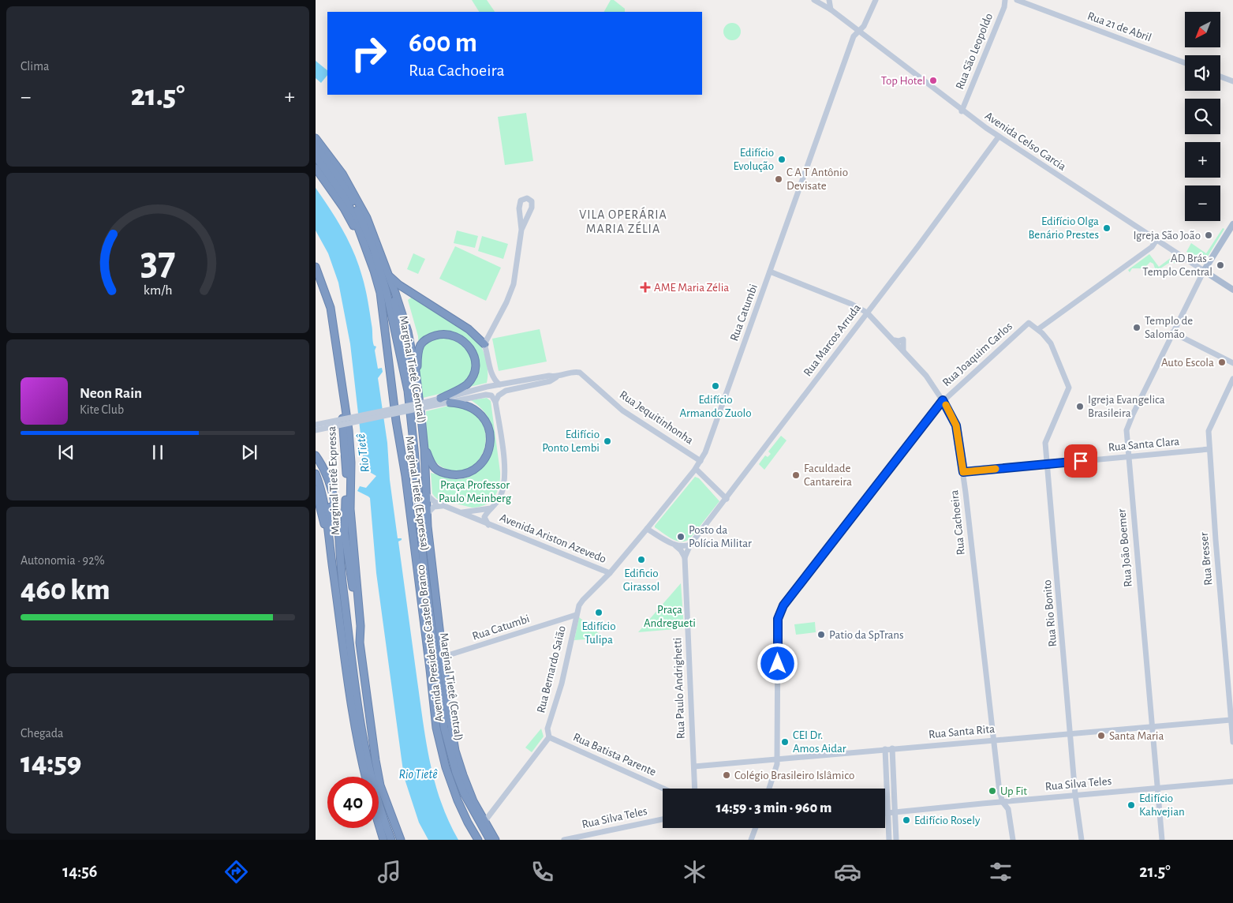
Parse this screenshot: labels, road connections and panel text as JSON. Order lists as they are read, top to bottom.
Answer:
{
  "streets": {
    "highway": [
      "Marginal Tietê (Central)",
      "Marginal Tietê Expressa",
      "Marginal Tietê (Expressa)",
      "Avenida Presidente Castelo Branco"
    ],
    "main road": [
      "Rua 21 de Abril",
      "Rua São Leopoldo",
      "Avenida Celso Garcia",
      "Rua Catumbi",
      "Rua Marcos Arruda",
      "Rua Joaquim Carlos",
      "Rua Jequitinhonha",
      "Rua Santa Clara",
      "Rua Cachoeira",
      "Avenida Ariston Azevedo",
      "Rua João Boemer",
      "Rua Bresser",
      "Rua Rio Bonito",
      "Rua Bernardo Saião",
      "Rua Paulo Andrighetti",
      "Rua Santa Rita",
      "Rua Batista Parente",
      "Rua Silva Teles"
    ]
  },
  "crossings": [
    ["Rua São Leopoldo", "Avenida Celso Garcia"],
    ["Avenida Celso Garcia", "Rua Catumbi"],
    ["Avenida Celso Garcia", "Rua Marcos Arruda"],
    ["Avenida Celso Garcia", "Rua João Boemer"],
    ["Rua Catumbi", "Rua Jequitinhonha"],
    ["Rua Catumbi", "Rua Cachoeira"],
    ["Rua Catumbi", "Avenida Ariston Azevedo"],
    ["Rua Catumbi", "Avenida Presidente Castelo Branco"],
    ["Rua Catumbi", "Rua Bernardo Saião"],
    ["Rua Marcos Arruda", "Rua Cachoeira"],
    ["Rua Marcos Arruda", "Rua Paulo Andrighetti"],
    ["Rua Joaquim Carlos", "Rua Cachoeira"],
    ["Rua Joaquim Carlos", "Rua Rio Bonito"],
    ["Rua Joaquim Carlos", "Rua Santa Rita"],
    ["Rua Santa Clara", "Rua Cachoeira"],
    ["Rua Santa Clara", "Rua João Boemer"],
    ["Rua Santa Clara", "Rua Bresser"],
    ["Rua Santa Clara", "Rua Rio Bonito"],
    ["Rua Cachoeira", "Rua Santa Rita"],
    ["Rua Cachoeira", "Rua Silva Teles"],
    ["Avenida Ariston Azevedo", "Avenida Presidente Castelo Branco"],
    ["Rua João Boemer", "Rua Santa Rita"],
    ["Rua João Boemer", "Rua Silva Teles"],
    ["Rua Bresser", "Rua Santa Rita"],
    ["Rua Rio Bonito", "Rua Santa Rita"],
    ["Rua Rio Bonito", "Rua Silva Teles"],
    ["Rua Bernardo Saião", "Rua Batista Parente"],
    ["Rua Paulo Andrighetti", "Rua Santa Rita"]
  ],
  "districts": ["VILA OPERÁRIA MARIA ZÉLIA"],
  "water": ["Rio Tietê"],
  "parks": ["Praça Professor Paulo Meinberg", "Praça Andregueti"],
  "places": {
    "other": [
      "Top Hotel",
      "Edifício Evolução",
      "C A T Antônio Devisate",
      "Edifício Olga Benário Prestes",
      "Igreja São João",
      "AD Brás - Templo Central",
      "Templo de Salomão",
      "Auto Escola",
      "Edifício Armando Zuolo",
      "Igreja Evangelica Brasileira",
      "Edifício Ponto Lembi",
      "Faculdade Cantareira",
      "Posto da Polícia Militar",
      "Edificio Girassol",
      "Edifício Tulipa",
      "Patio da SpTrans",
      "Santa Maria",
      "CEI Dr. Amos Aidar",
      "Colégio Brasileiro Islâmico",
      "Up Fit",
      "Edifício Kahvejian",
      "Edifício Rosely"
    ],
    "health": ["AME Maria Zélia"]
  },
  "north": "bottom left",
  "page": {
    "tile": [
      "Clima",
      ["Autonomia · 92%", "460 km"],
      ["Chegada", "14:59"]
    ],
    "map_buttons": ["+", "−"],
    "turn": ["600 m", "Rua Cachoeira"],
    "heat": ["−", "21.5°", "+"],
    "song": ["Neon Rain", "Kite Club"],
    "limit": "40",
    "trip": "14:59 · 3 min · 960 m",
    "tabs": ["14:56", "21.5°"],
    "gauge": ["37", "km/h"]
  }
}
